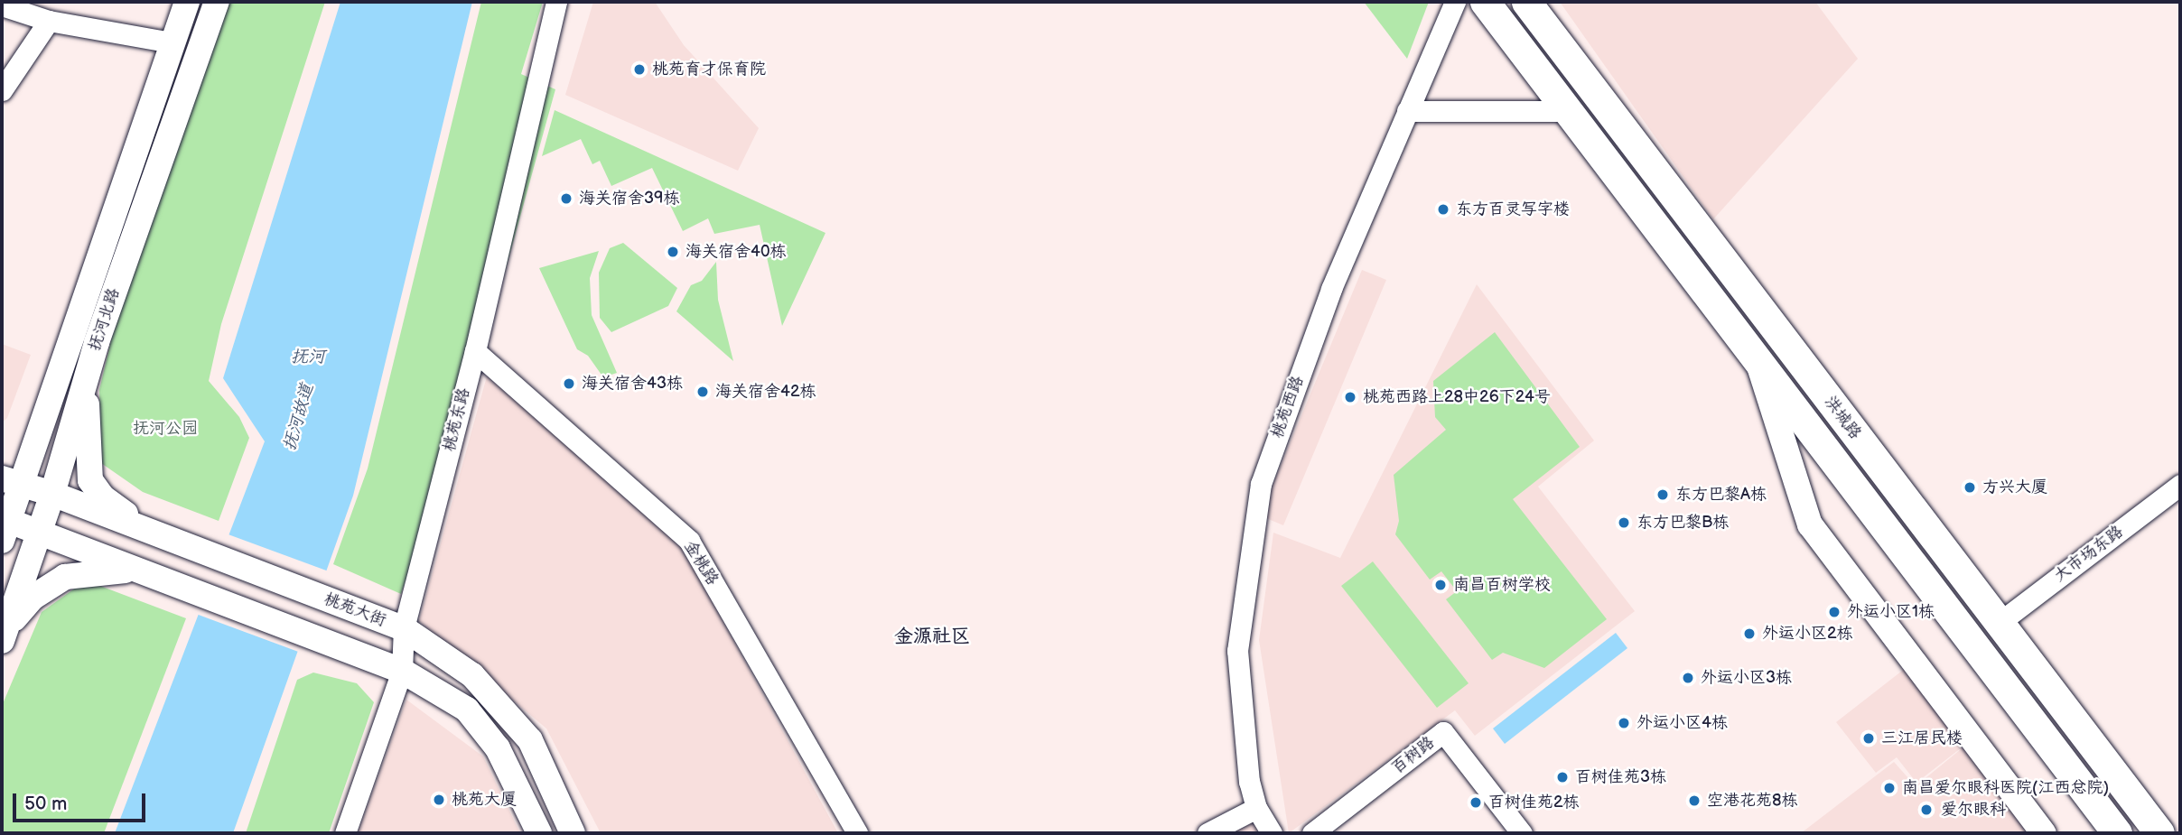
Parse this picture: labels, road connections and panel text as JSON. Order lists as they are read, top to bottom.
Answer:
{
  "streets": {
    "highway": ["洪城路"],
    "main road": ["抚河北路", "桃苑大街"],
    "street": [
      "桃苑西路",
      "桃苑东路",
      "大市场东路",
      "金桃路",
      "百树路"
    ]
  },
  "crossings": [
    ["抚河北路", "桃苑大街"],
    ["洪城路", "大市场东路"],
    ["桃苑东路", "金桃路"],
    ["桃苑东路", "桃苑大街"]
  ],
  "districts": ["金源社区"],
  "water": ["抚河", "抚河故道"],
  "parks": ["抚河公园"],
  "places": [
    "桃苑育才保育院",
    "海关宿舍39栋",
    "东方百灵写字楼",
    "海关宿舍40栋",
    "海关宿舍43栋",
    "海关宿舍42栋",
    "桃苑西路上28中26下24号",
    "方兴大厦",
    "东方巴黎A栋",
    "东方巴黎B栋",
    "南昌百树学校",
    "外运小区1栋",
    "外运小区2栋",
    "外运小区3栋",
    "外运小区4栋",
    "三江居民楼",
    "百树佳苑3栋",
    "南昌爱尔眼科医院(江西总院)",
    "桃苑大厦",
    "空港花苑8栋",
    "百树佳苑2栋",
    "爱尔眼科"
  ],
  "scale_bar": "50 m"
}
